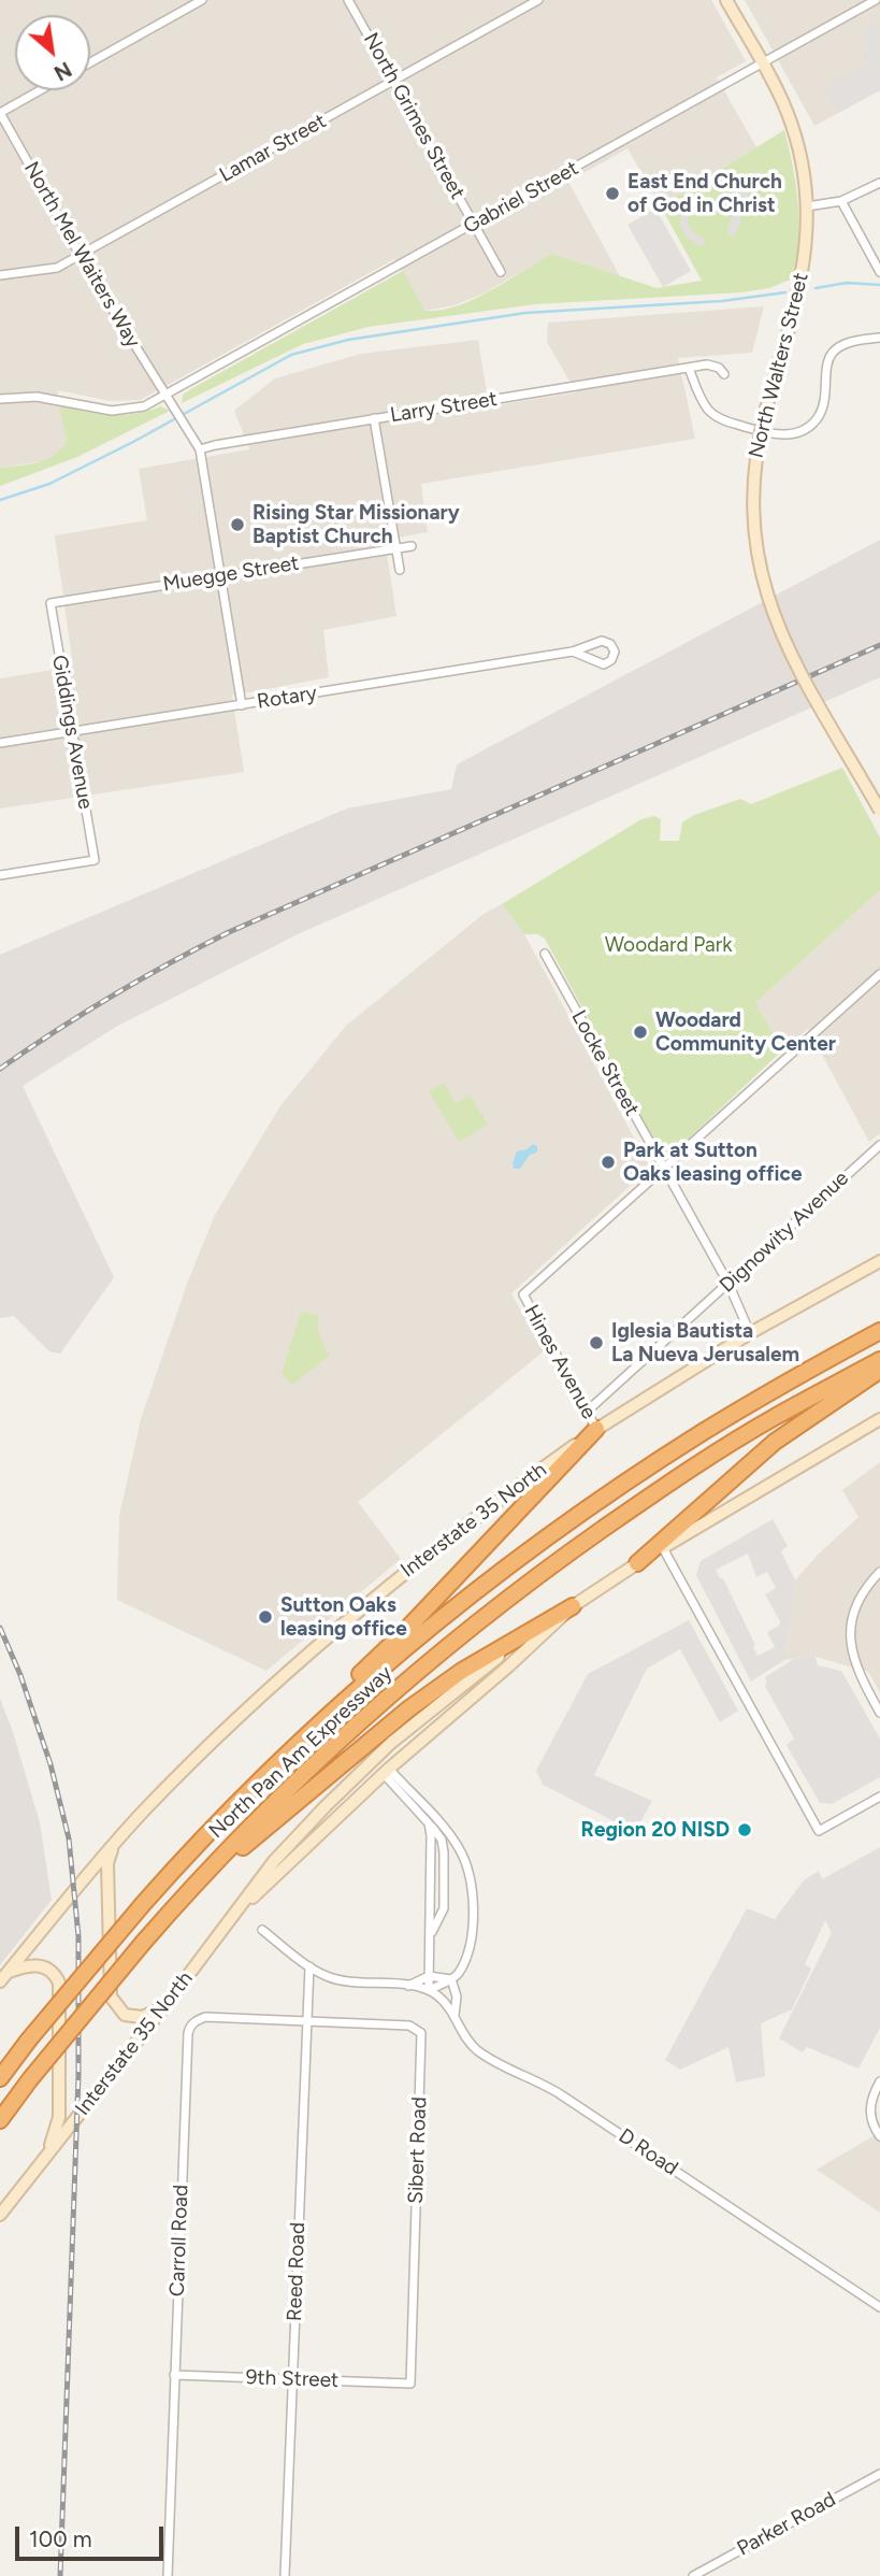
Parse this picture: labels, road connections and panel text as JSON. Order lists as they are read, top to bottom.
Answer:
{
  "streets": {
    "highway": ["North Pan Am Expressway"],
    "main road": ["North Walters Street", "Interstate 35 North"],
    "street": [
      "North Grimes Street",
      "Lamar Street",
      "Gabriel Street",
      "North Mel Waiters Way",
      "Larry Street",
      "Muegge Street",
      "Rotary",
      "Giddings Avenue",
      "Locke Street",
      "Dignowity Avenue",
      "Hines Avenue",
      "Sibert Road",
      "D Road",
      "Carroll Road",
      "Reed Road",
      "9th Street",
      "Parker Road"
    ]
  },
  "crossings": [
    ["North Grimes Street", "Lamar Street"],
    ["North Grimes Street", "Gabriel Street"],
    ["Lamar Street", "North Mel Waiters Way"],
    ["Gabriel Street", "North Mel Waiters Way"],
    ["Gabriel Street", "North Walters Street"],
    ["North Mel Waiters Way", "Larry Street"],
    ["Muegge Street", "Giddings Avenue"],
    ["Rotary", "Giddings Avenue"],
    ["Locke Street", "Dignowity Avenue"],
    ["Locke Street", "Hines Avenue"],
    ["Locke Street", "Interstate 35 North"],
    ["Dignowity Avenue", "Hines Avenue"],
    ["Hines Avenue", "Interstate 35 North"],
    ["Sibert Road", "Carroll Road"],
    ["Sibert Road", "Reed Road"],
    ["Sibert Road", "9th Street"],
    ["Carroll Road", "Reed Road"],
    ["Carroll Road", "9th Street"],
    ["Reed Road", "9th Street"]
  ],
  "parks": ["Woodard Park"],
  "places": [
    "East End Church of God in Christ",
    "Rising Star Missionary Baptist Church",
    "Woodard Community Center",
    "Park at Sutton Oaks leasing office",
    "Iglesia Bautista La Nueva Jerusalem",
    "Sutton Oaks leasing office",
    "Region 20 NISD"
  ],
  "scale_bar": "100 m",
  "north": "bottom right"
}
